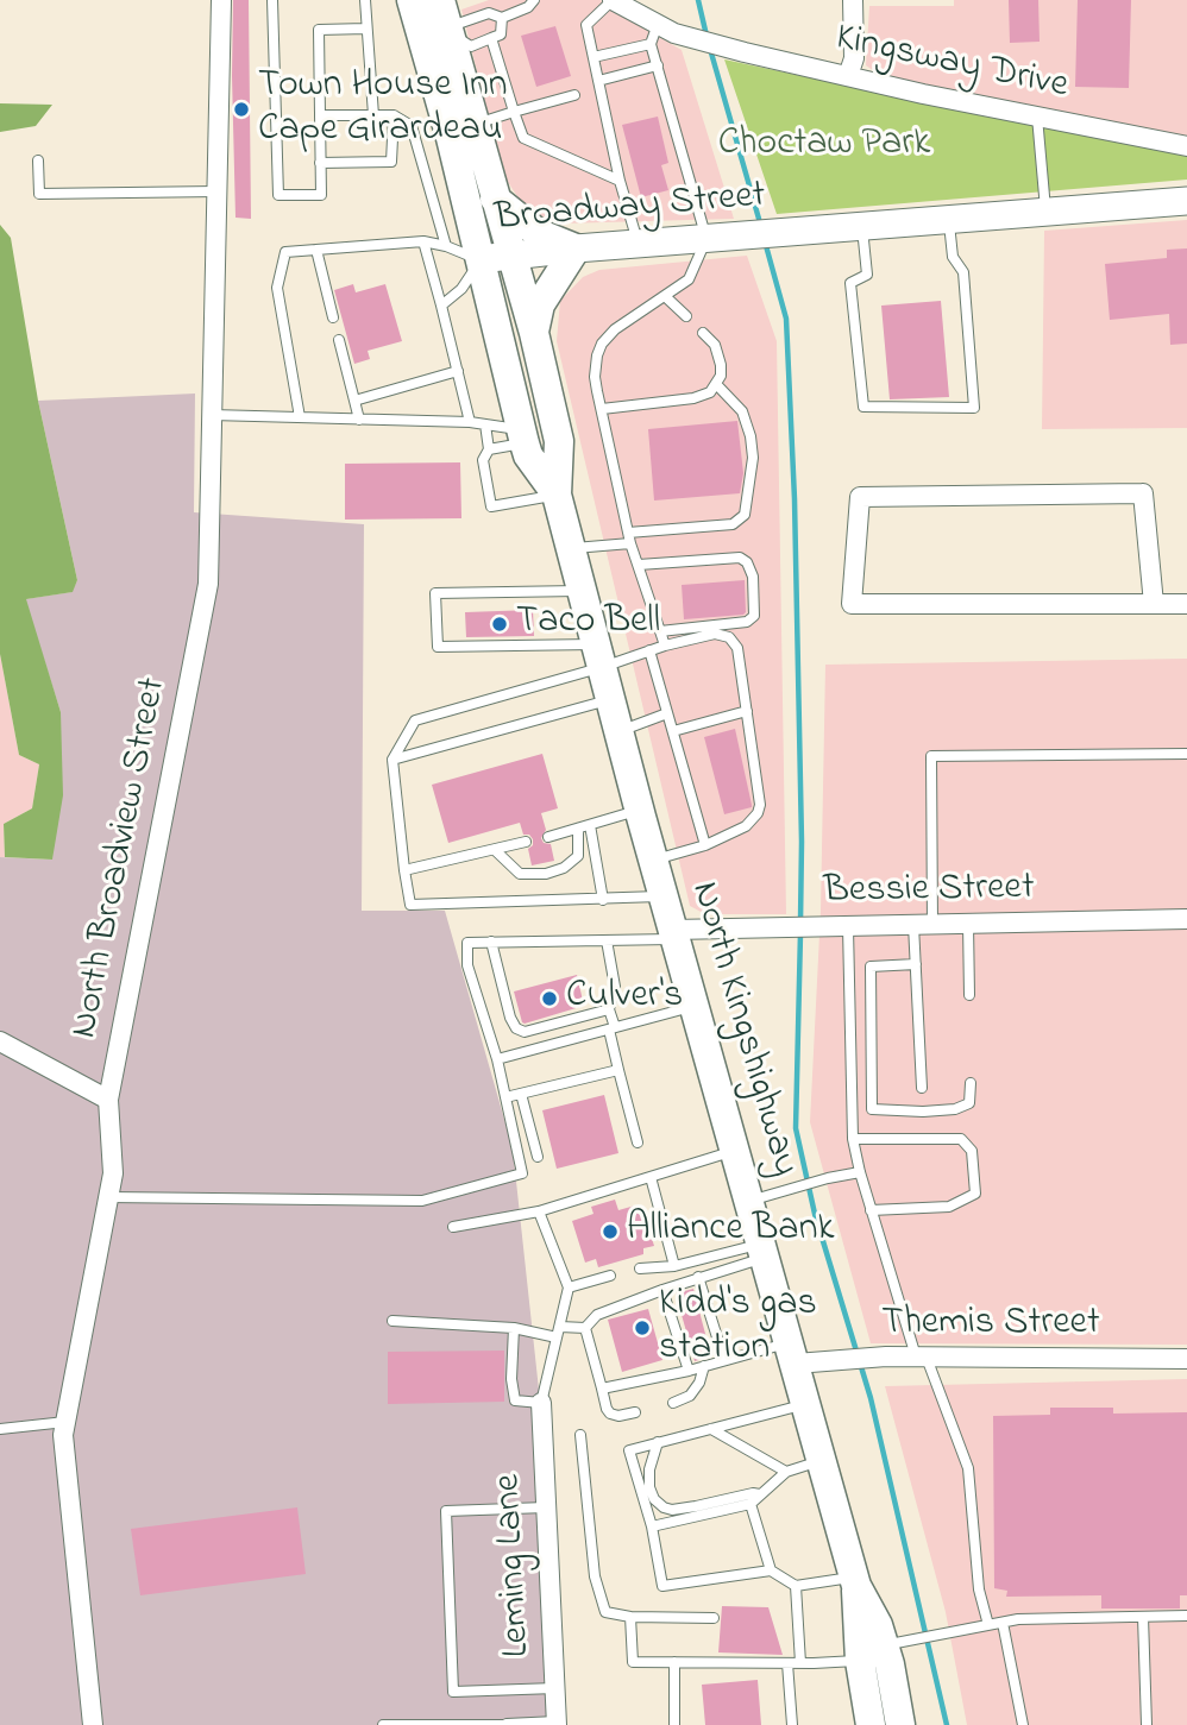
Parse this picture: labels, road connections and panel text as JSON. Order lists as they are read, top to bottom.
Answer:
{
  "streets": {
    "main road": ["Broadway Street", "North Kingshighway"],
    "street": [
      "Kingsway Drive",
      "North Broadview Street",
      "Bessie Street",
      "Themis Street",
      "Leming Lane"
    ]
  },
  "crossings": [
    ["Broadway Street", "North Kingshighway"],
    ["Bessie Street", "North Kingshighway"],
    ["North Kingshighway", "Themis Street"]
  ],
  "parks": ["Choctaw Park"],
  "places": [
    "Town House Inn Cape Girardeau",
    "Taco Bell",
    "Culver's",
    "Alliance Bank",
    "Kidd's gas station"
  ]
}
